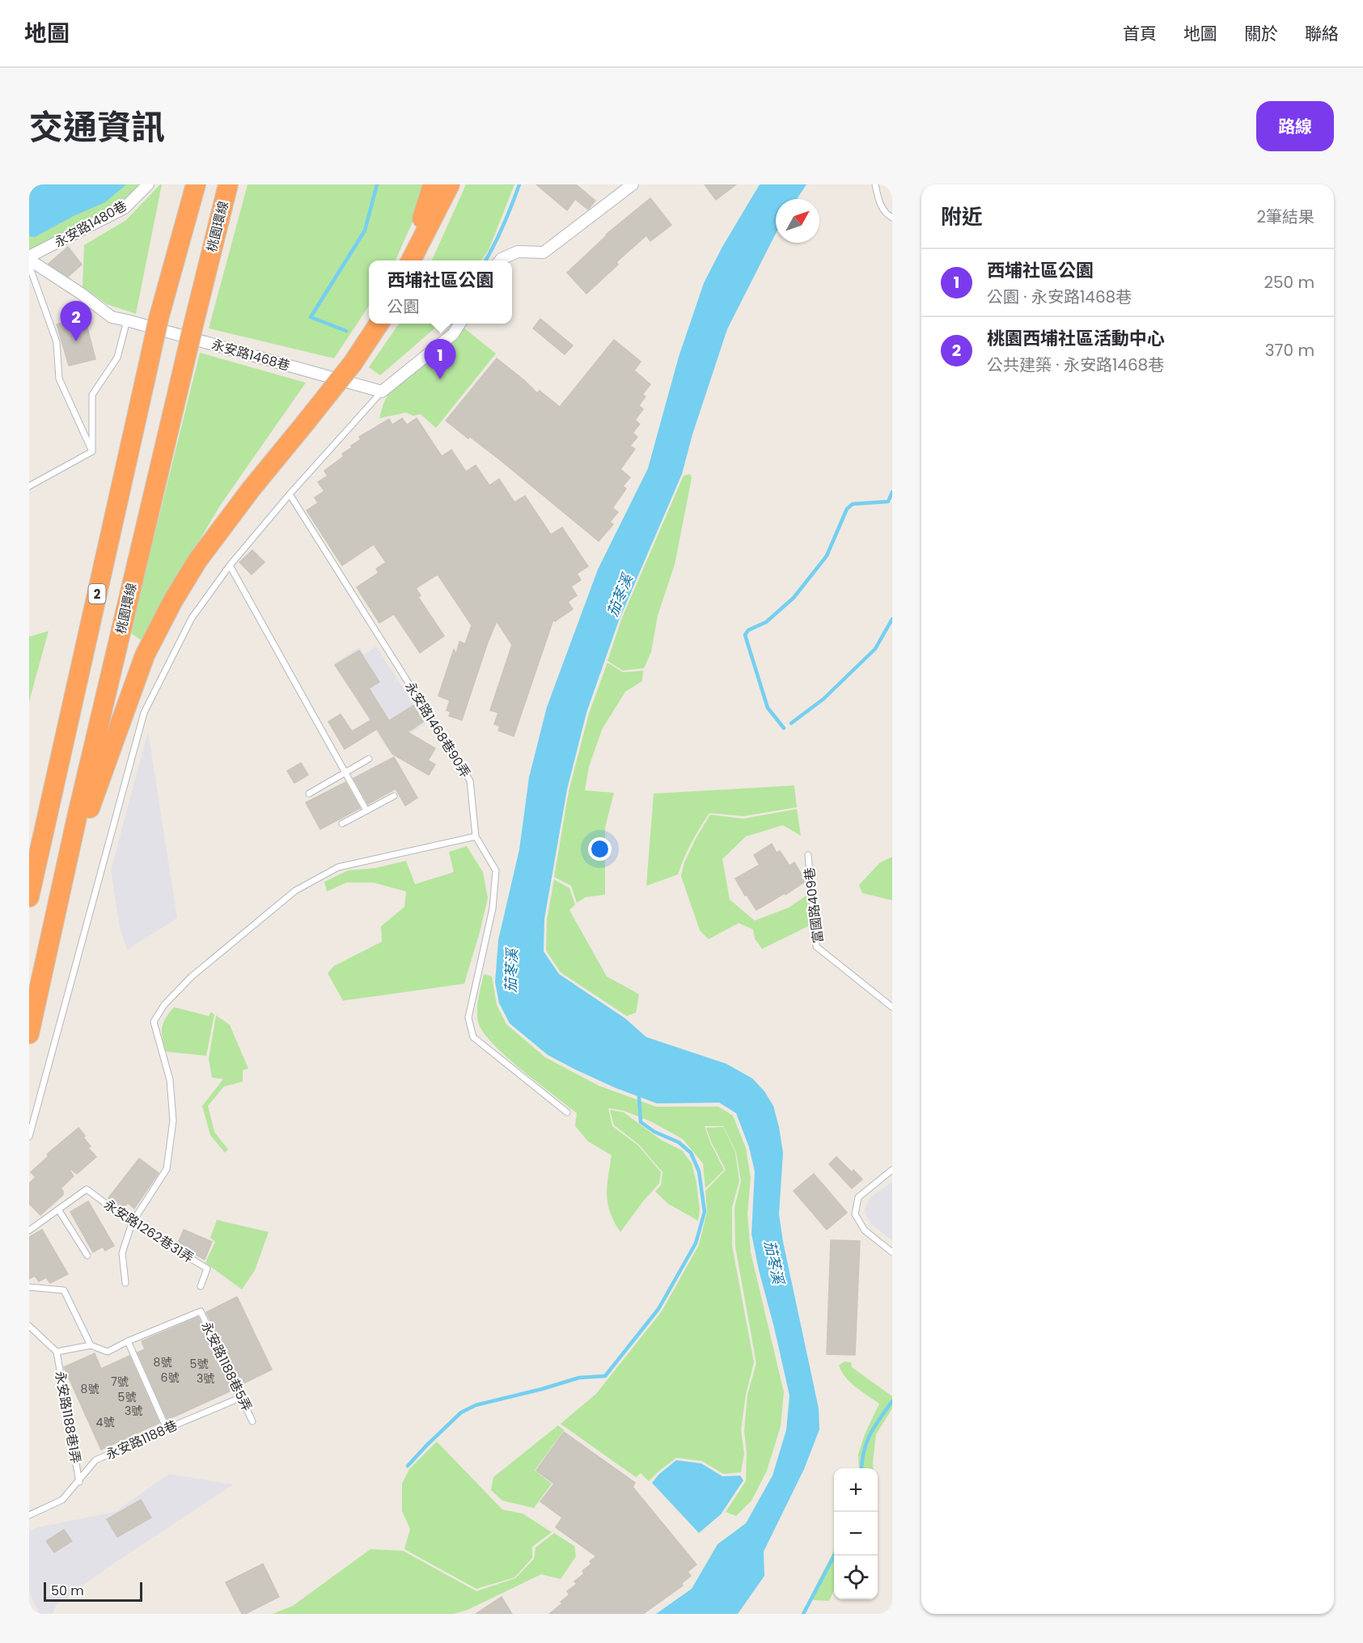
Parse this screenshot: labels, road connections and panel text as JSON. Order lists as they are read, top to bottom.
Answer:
{
  "streets": {
    "highway": ["桃園環線", "2"],
    "street": ["永安路1480巷", "永安路1468巷"],
    "lane": [
      "永安路1468巷90弄",
      "富國路409巷",
      "永安路1262巷31弄",
      "永安路1188巷5弄",
      "永安路1188巷1弄",
      "永安路1188巷"
    ]
  },
  "crossings": [
    ["永安路1480巷", "永安路1468巷"],
    ["永安路1188巷5弄", "永安路1188巷"],
    ["永安路1188巷1弄", "永安路1188巷"]
  ],
  "water": ["茄苳溪"],
  "house_numbers": [
    "8號",
    "5號",
    "6號",
    "3號",
    "7號",
    "8號",
    "5號",
    "3號",
    "4號"
  ],
  "scale_bar": "50 m",
  "north": "top right",
  "page": {
    "header": "地圖",
    "nav": [
      "首頁",
      "地圖",
      "關於",
      "聯絡"
    ],
    "title": "交通資訊",
    "buttons": "路線",
    "heading": ["附近", "2筆結果"],
    "list": [
      {
        "mark": "1",
        "name": "西埔社區公園",
        "note": "公園 · 永安路1468巷",
        "value": "250 m"
      },
      {
        "mark": "2",
        "name": "桃園西埔社區活動中心",
        "note": "公共建築 · 永安路1468巷",
        "value": "370 m"
      }
    ],
    "popup": ["西埔社區公園", "公園"],
    "pins": ["2", "1"],
    "map_buttons": ["+", "−"],
    "scale": "50 m"
  }
}
